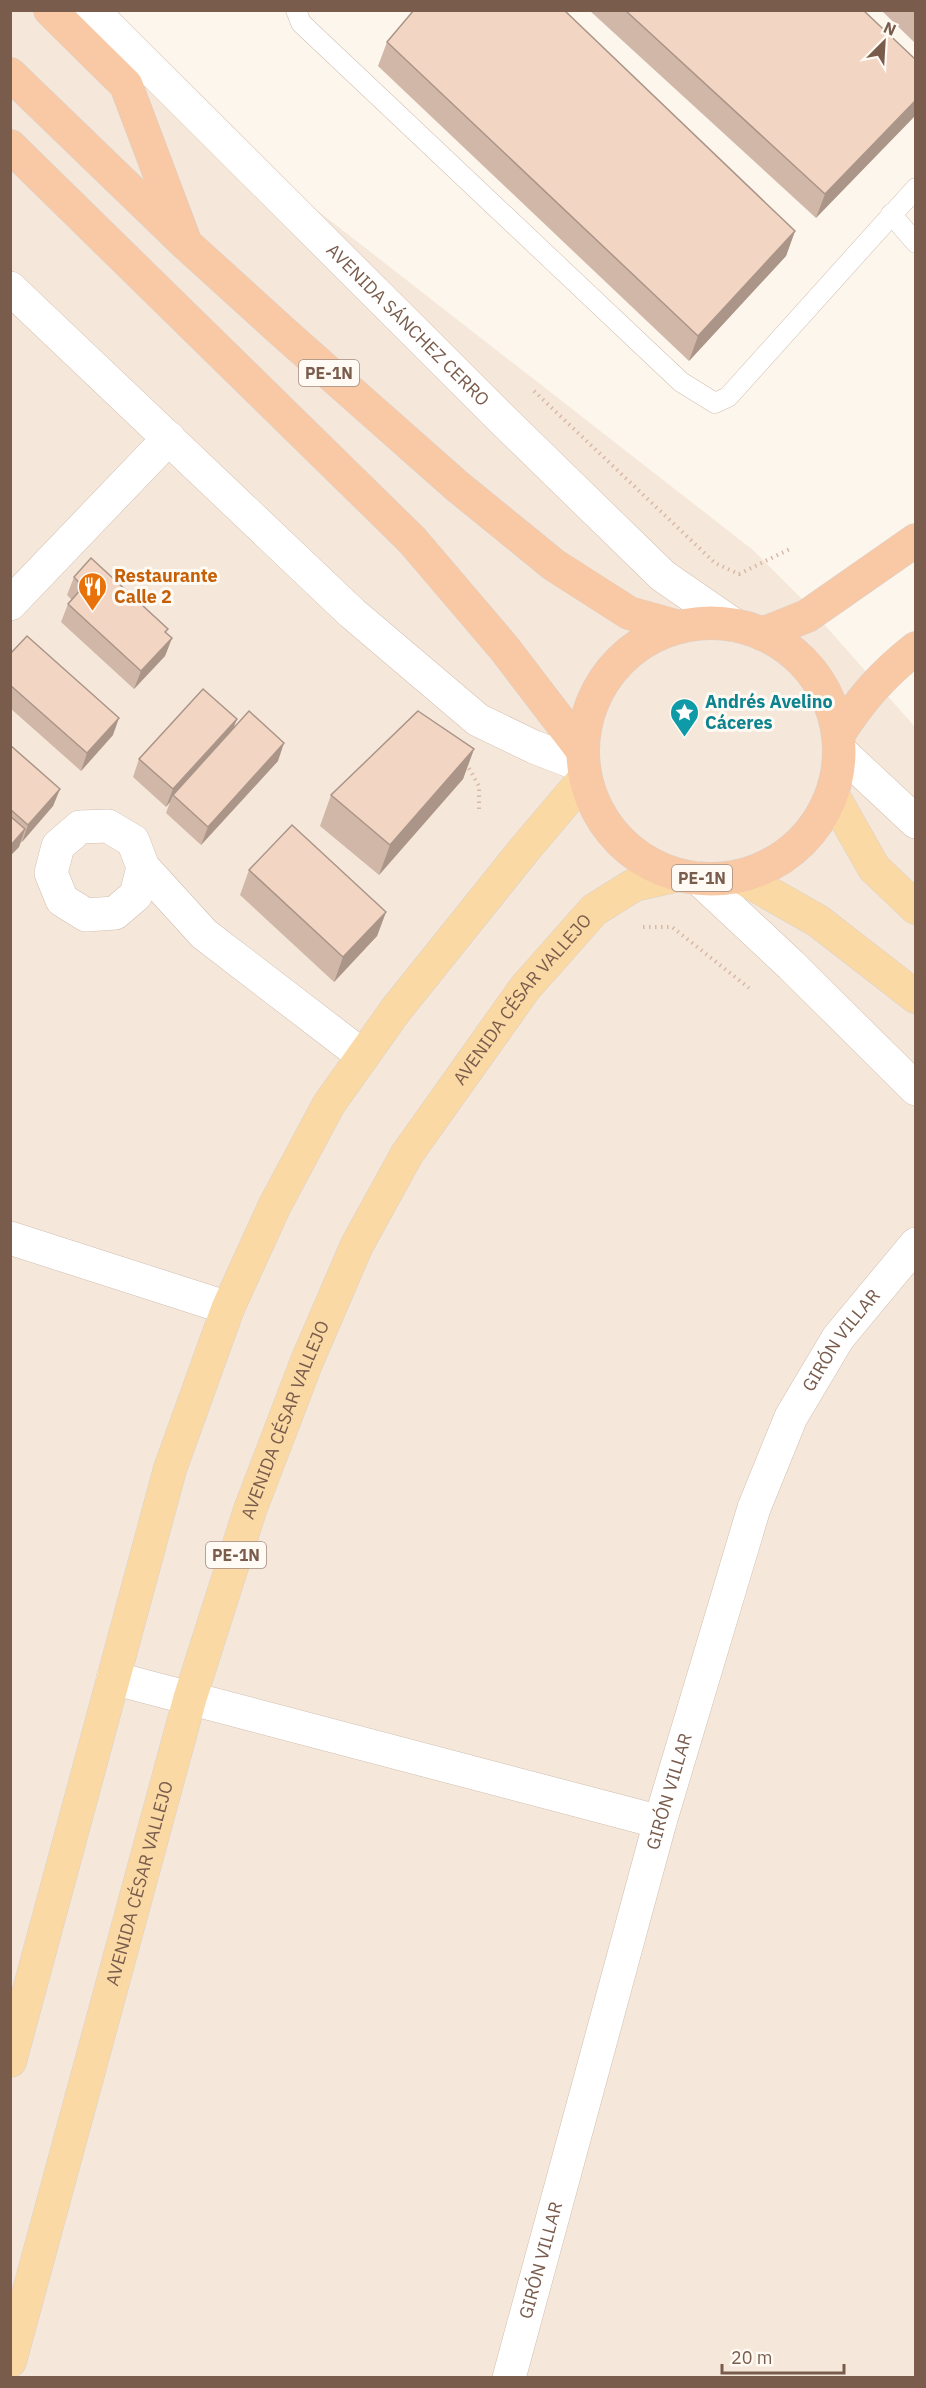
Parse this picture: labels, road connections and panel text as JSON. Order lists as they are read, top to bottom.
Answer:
{
  "streets": {
    "highway": ["PE-1N"],
    "main road": ["AVENIDA CÉSAR VALLEJO"],
    "street": ["AVENIDA SÁNCHEZ CERRO", "GIRÓN VILLAR"]
  },
  "crossings": [
    ["AVENIDA SÁNCHEZ CERRO", "PE-1N"],
    ["PE-1N", "AVENIDA CÉSAR VALLEJO"]
  ],
  "places": {
    "restaurant": ["Restaurante Calle 2"],
    "place": ["Andrés Avelino Cáceres"]
  },
  "scale_bar": "20 m",
  "north": "top right"
}
